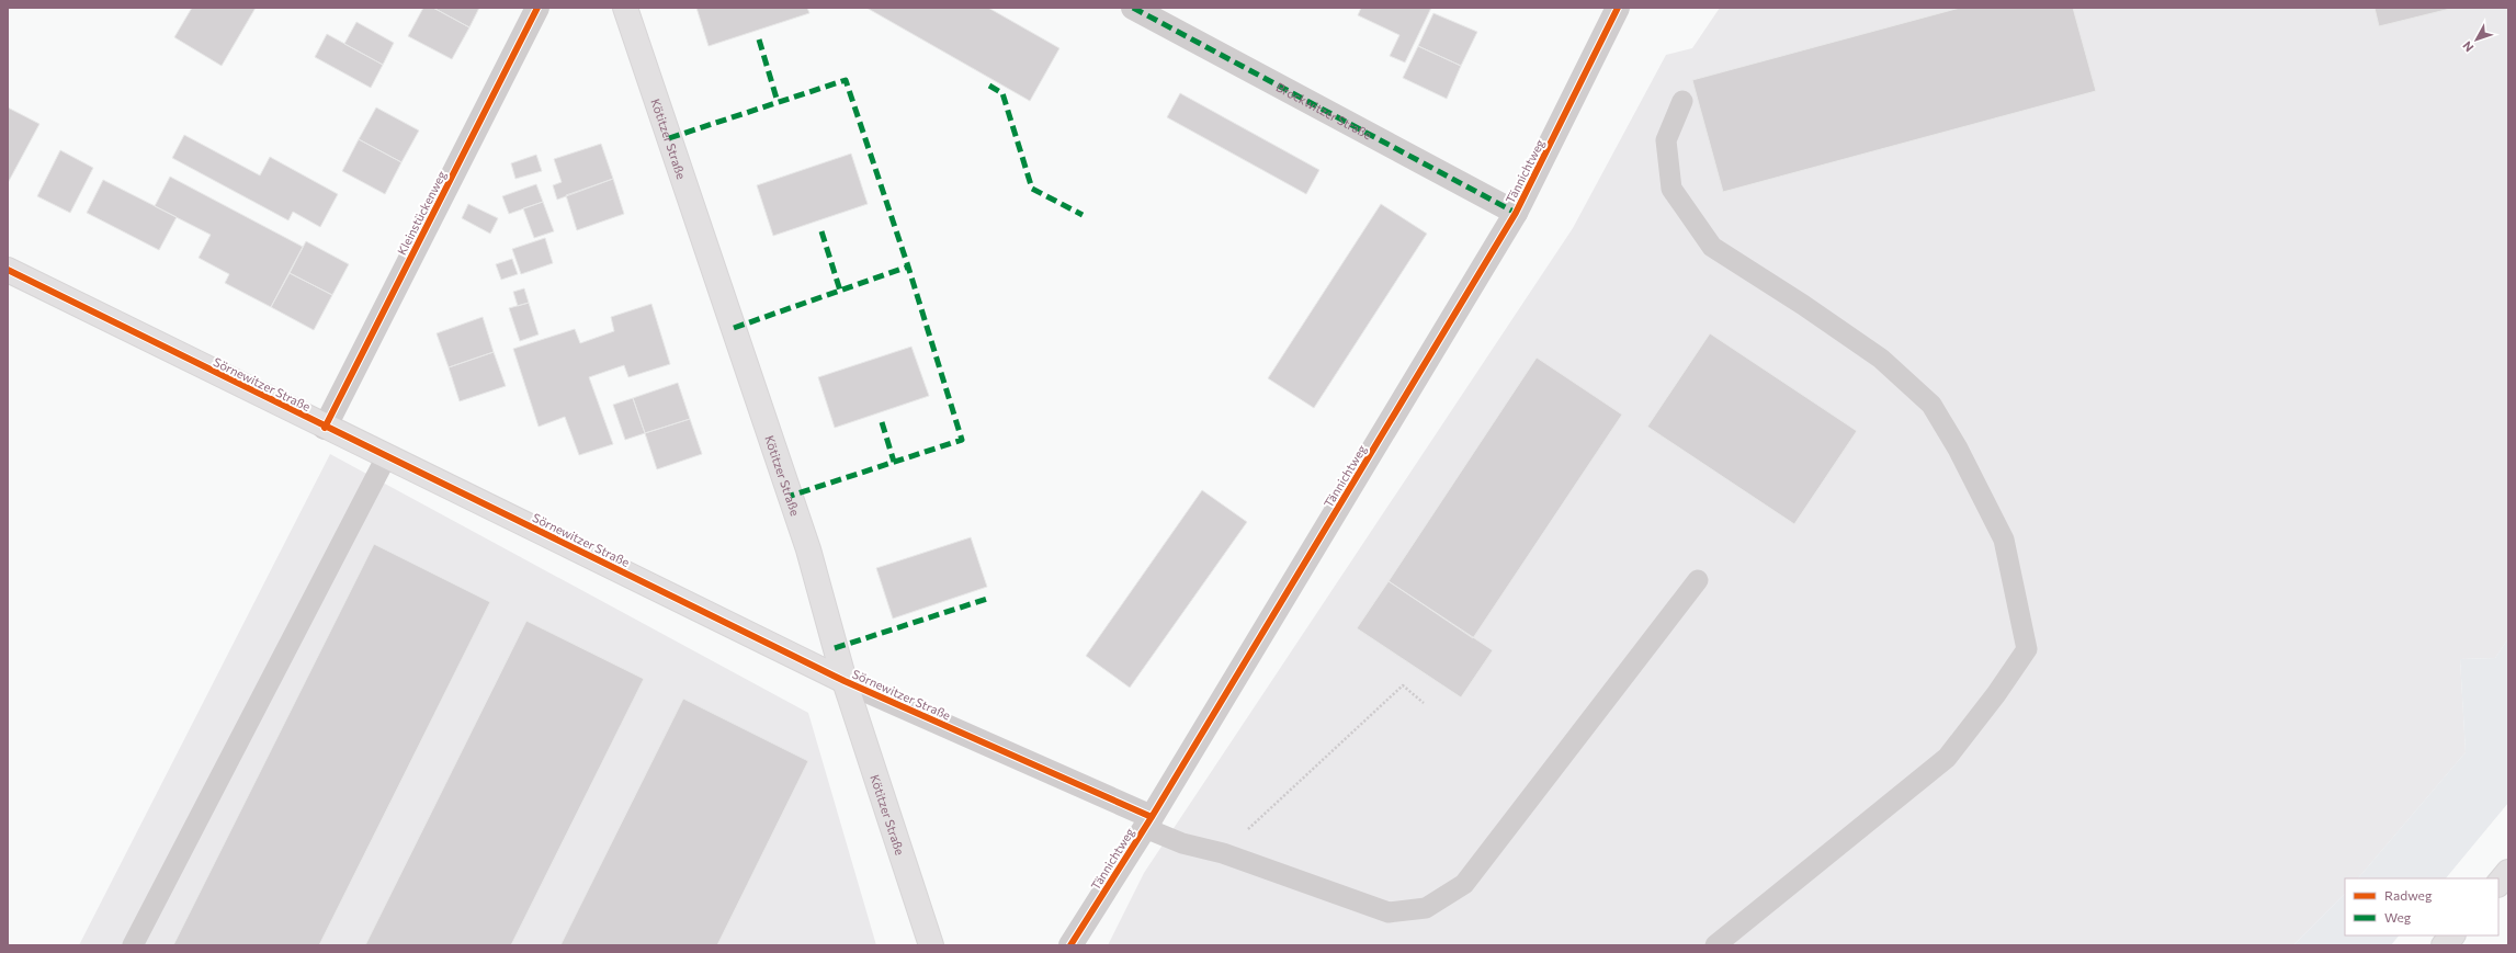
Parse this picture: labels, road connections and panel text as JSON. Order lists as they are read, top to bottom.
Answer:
{
  "streets": {
    "street": [
      "Brockwitzer Straße",
      "Kötitzer Straße",
      "Tännichtweg",
      "Kleinstückenweg",
      "Sörnewitzer Straße"
    ]
  },
  "crossings": [
    ["Brockwitzer Straße", "Tännichtweg"],
    ["Kötitzer Straße", "Sörnewitzer Straße"],
    ["Tännichtweg", "Sörnewitzer Straße"],
    ["Kleinstückenweg", "Sörnewitzer Straße"]
  ],
  "legend": ["Radweg", "Weg"],
  "north": "bottom left"
}
